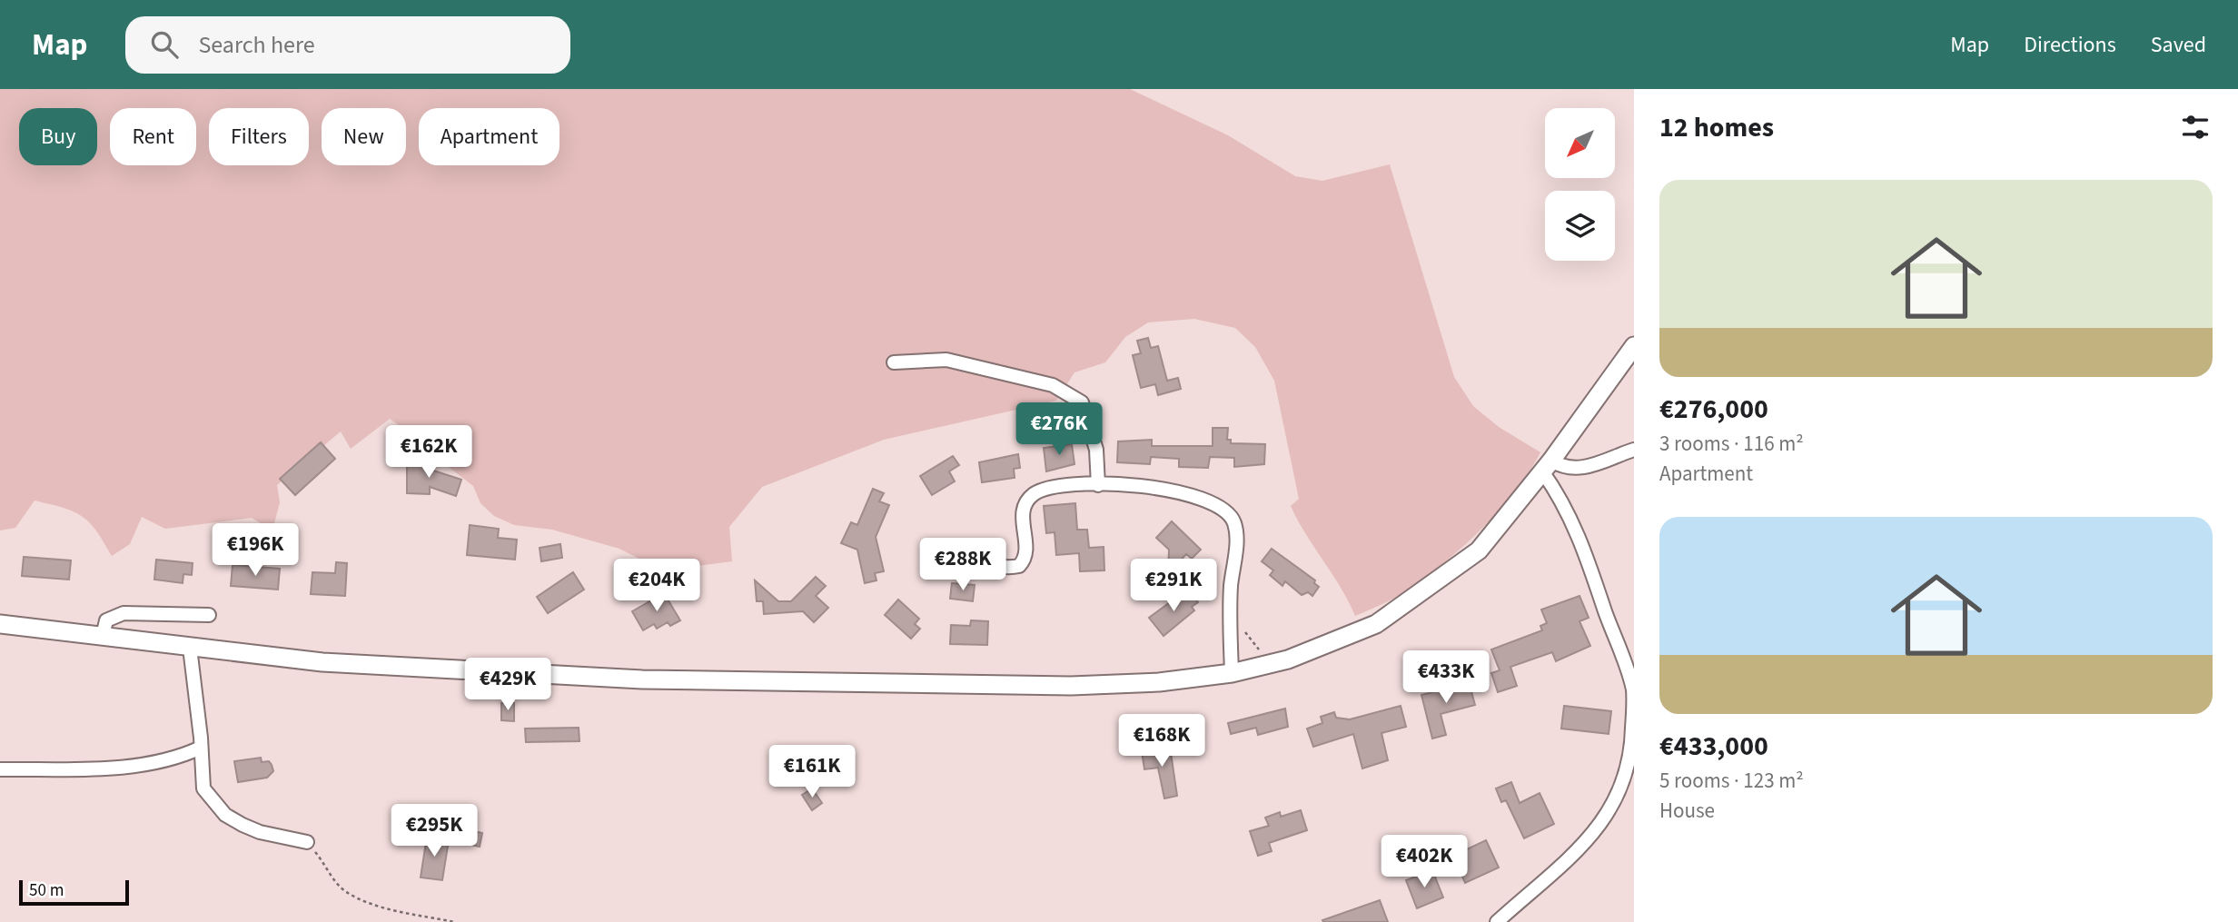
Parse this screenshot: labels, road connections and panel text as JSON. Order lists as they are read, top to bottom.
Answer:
{
  "scale_bar": "50 m",
  "north": "bottom left",
  "page": {
    "header": "Map",
    "search": "Search here",
    "nav": ["Map", "Directions", "Saved"],
    "heading": "12 homes",
    "chip": [
      "Buy",
      "Rent",
      "Filters",
      "New",
      "Apartment"
    ],
    "list": [
      {
        "name": "€276,000",
        "note": "3 rooms · 116 m² · Apartment"
      },
      {
        "name": "€433,000",
        "note": "5 rooms · 123 m² · House"
      }
    ],
    "price": [
      "€276K",
      "€162K",
      "€196K",
      "€288K",
      "€204K",
      "€291K",
      "€433K",
      "€429K",
      "€168K",
      "€161K",
      "€295K",
      "€402K"
    ],
    "scale": "50 m"
  }
}
